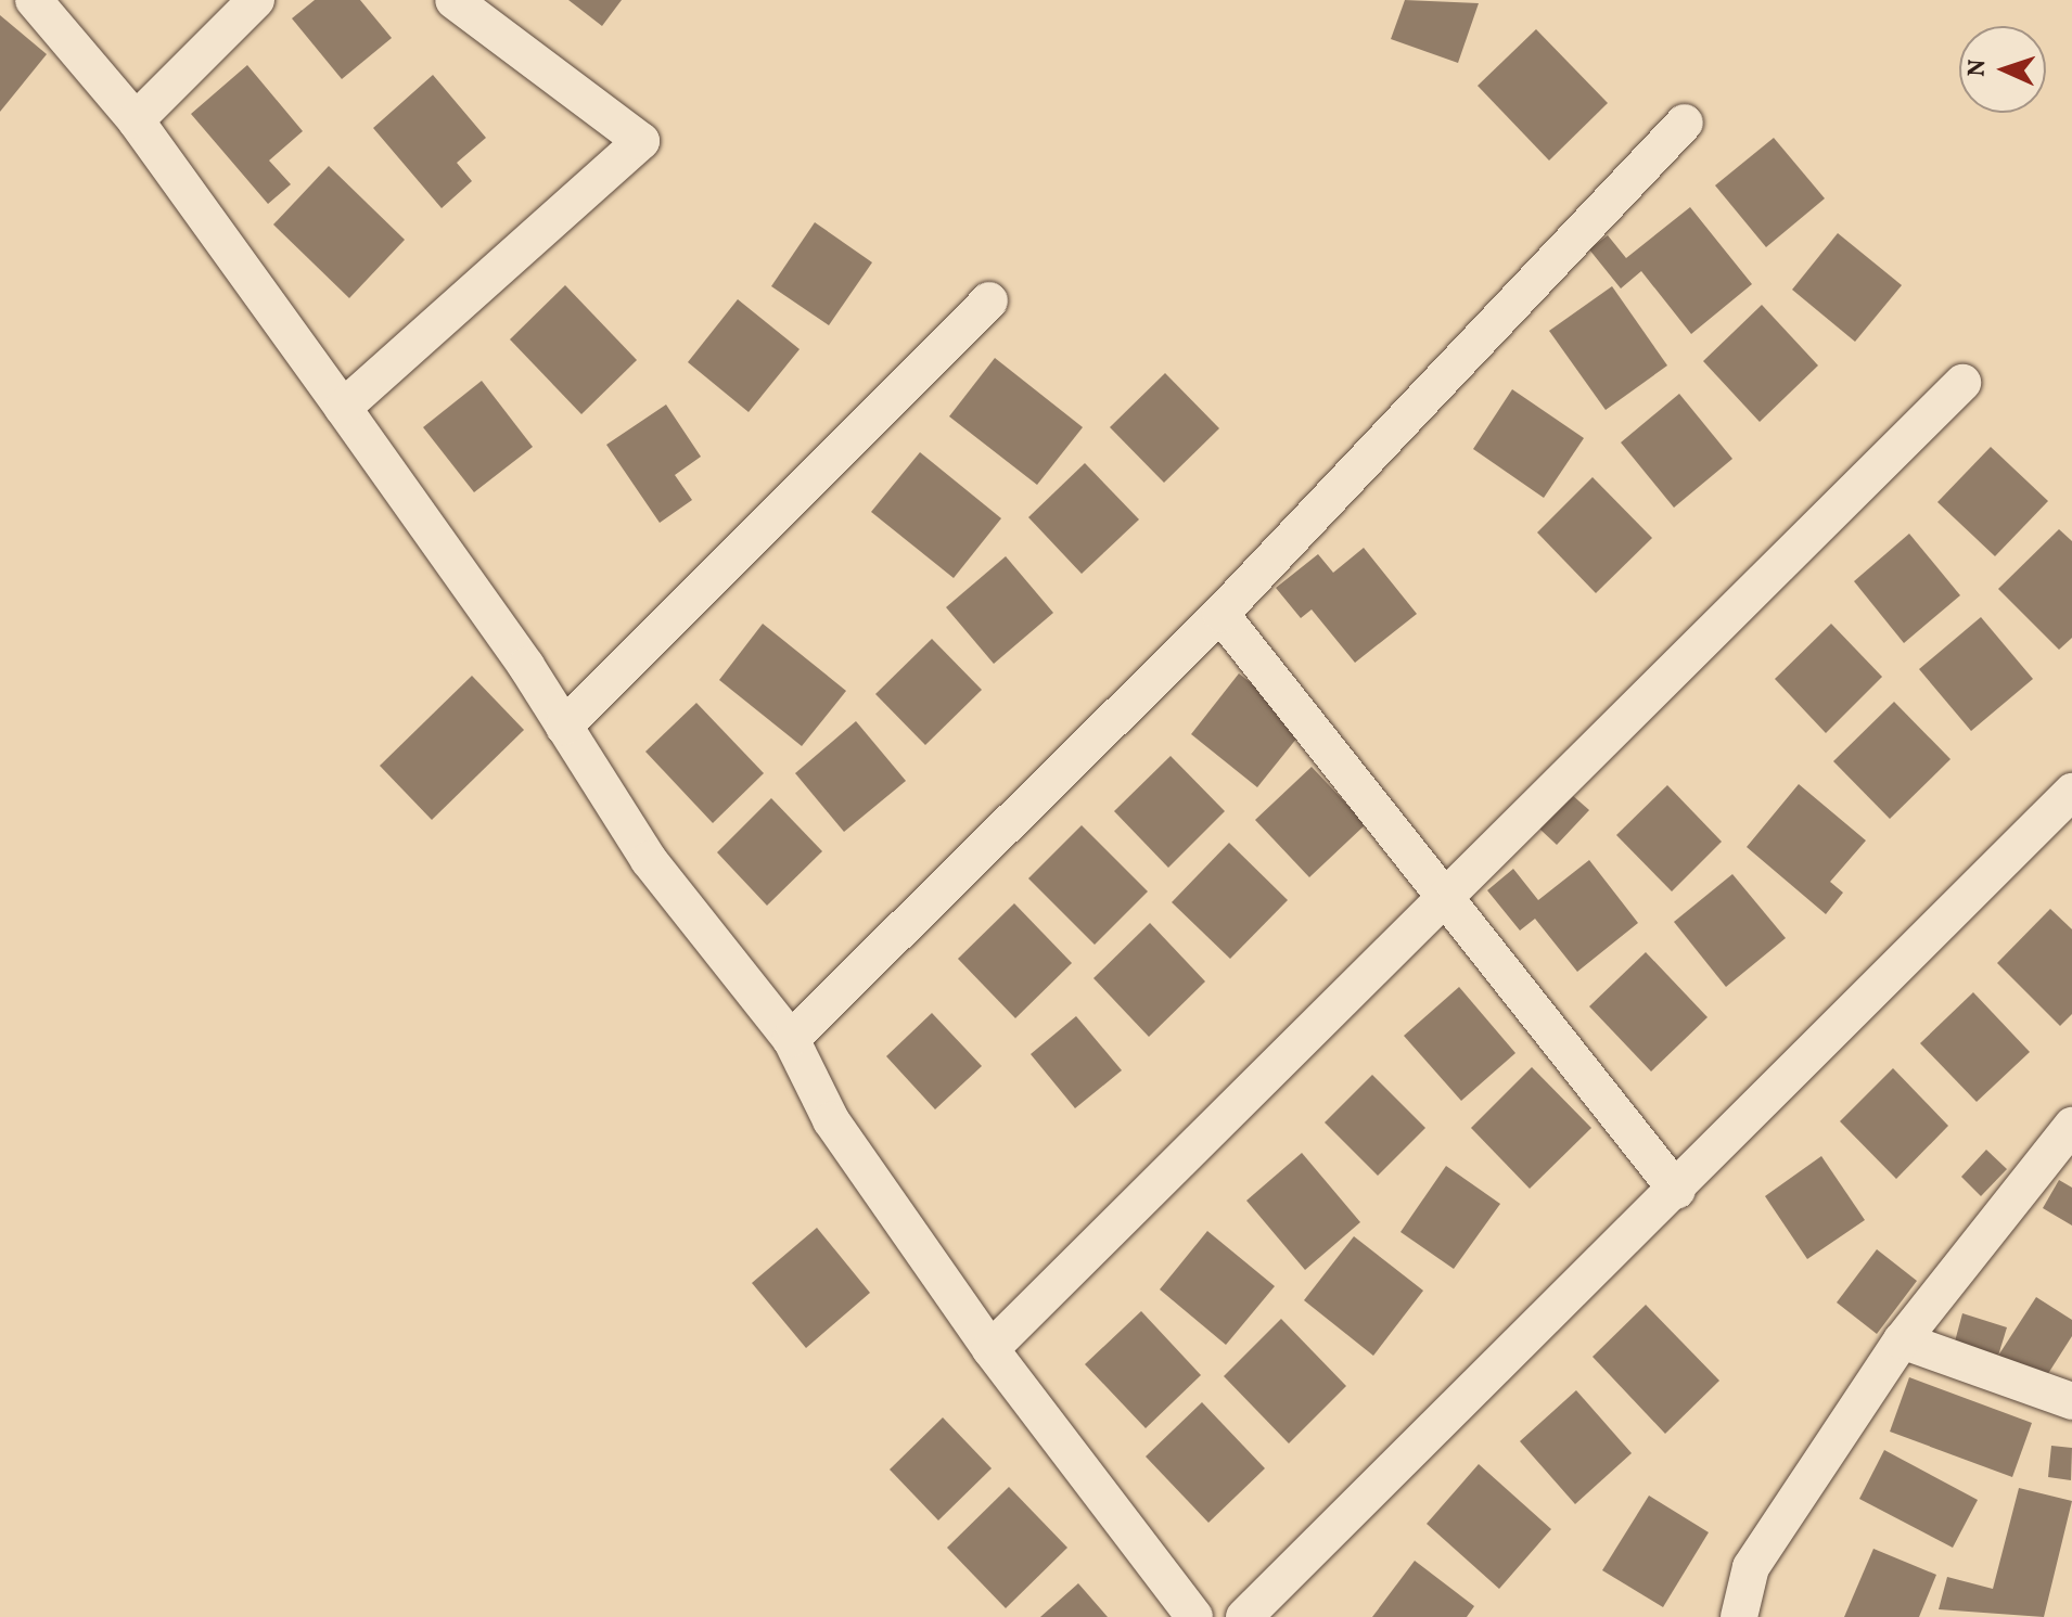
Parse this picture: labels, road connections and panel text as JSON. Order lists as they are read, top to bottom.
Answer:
{
  "north": "left"
}
